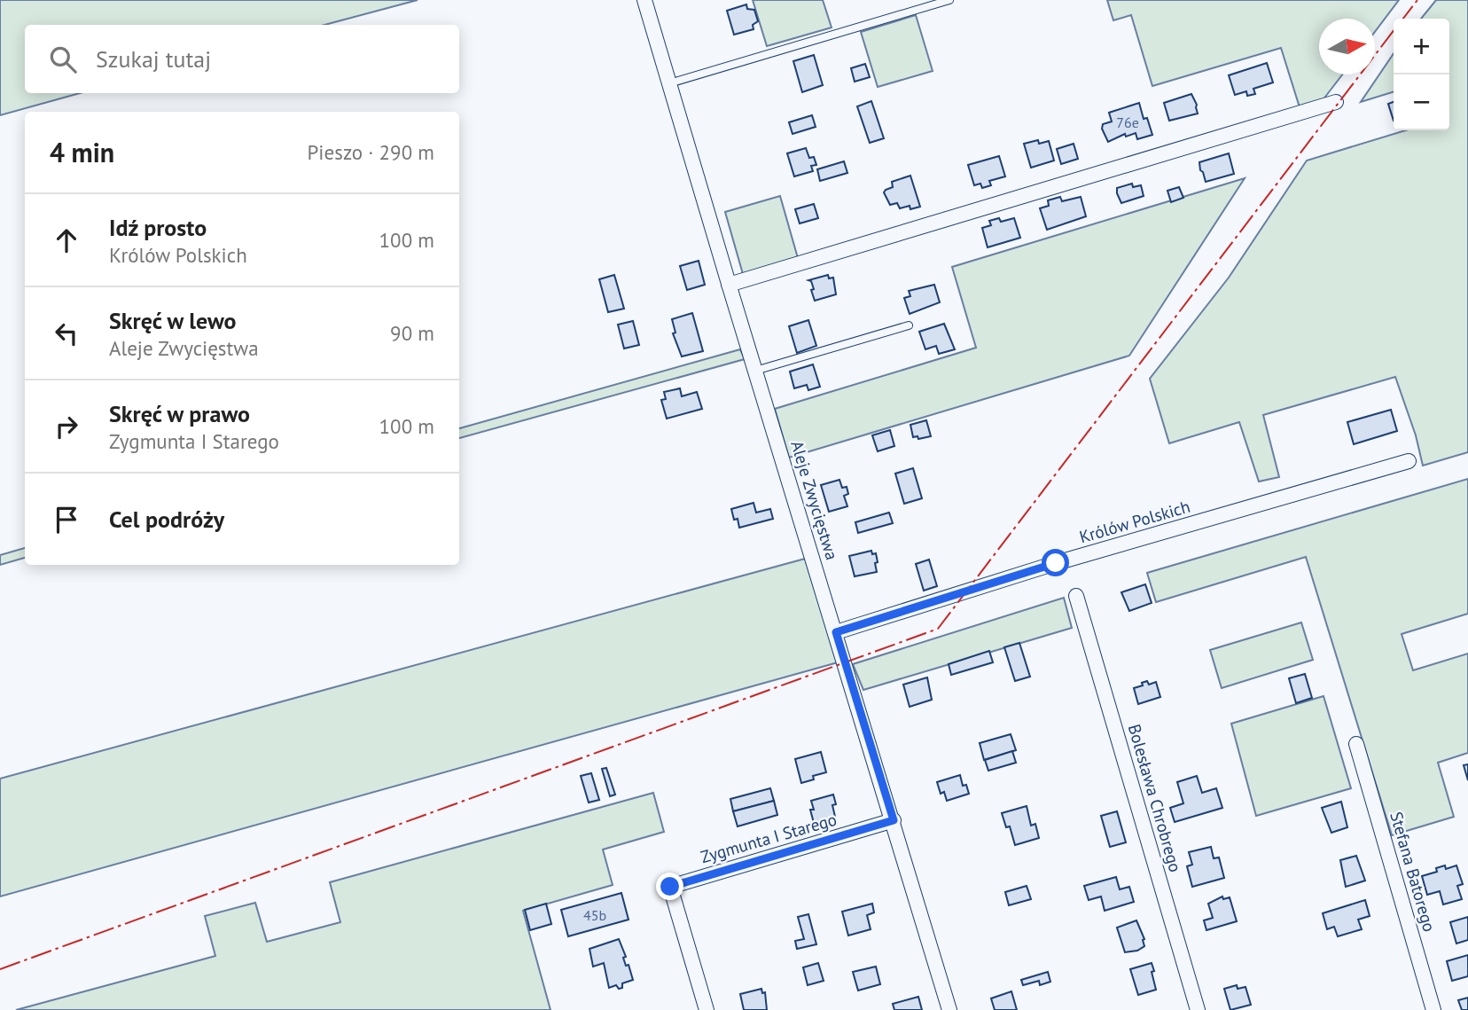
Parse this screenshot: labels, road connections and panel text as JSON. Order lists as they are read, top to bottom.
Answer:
{
  "streets": {
    "street": [
      "Aleje Zwycięstwa",
      "Królów Polskich",
      "Bolesława Chrobrego",
      "Zygmunta I Starego",
      "Stefana Batorego"
    ]
  },
  "crossings": [
    ["Aleje Zwycięstwa", "Królów Polskich"],
    ["Aleje Zwycięstwa", "Zygmunta I Starego"]
  ],
  "house_numbers": ["76e", "45b"],
  "north": "right",
  "page": {
    "map_buttons": ["+", "−"],
    "search": "Szukaj tutaj",
    "heading": ["4 min", "Pieszo · 290 m"],
    "list": [
      ["Idź prosto", "Królów Polskich", "100 m"],
      ["Skręć w lewo", "Aleje Zwycięstwa", "90 m"],
      ["Skręć w prawo", "Zygmunta I Starego", "100 m"],
      "Cel podróży"
    ]
  }
}
